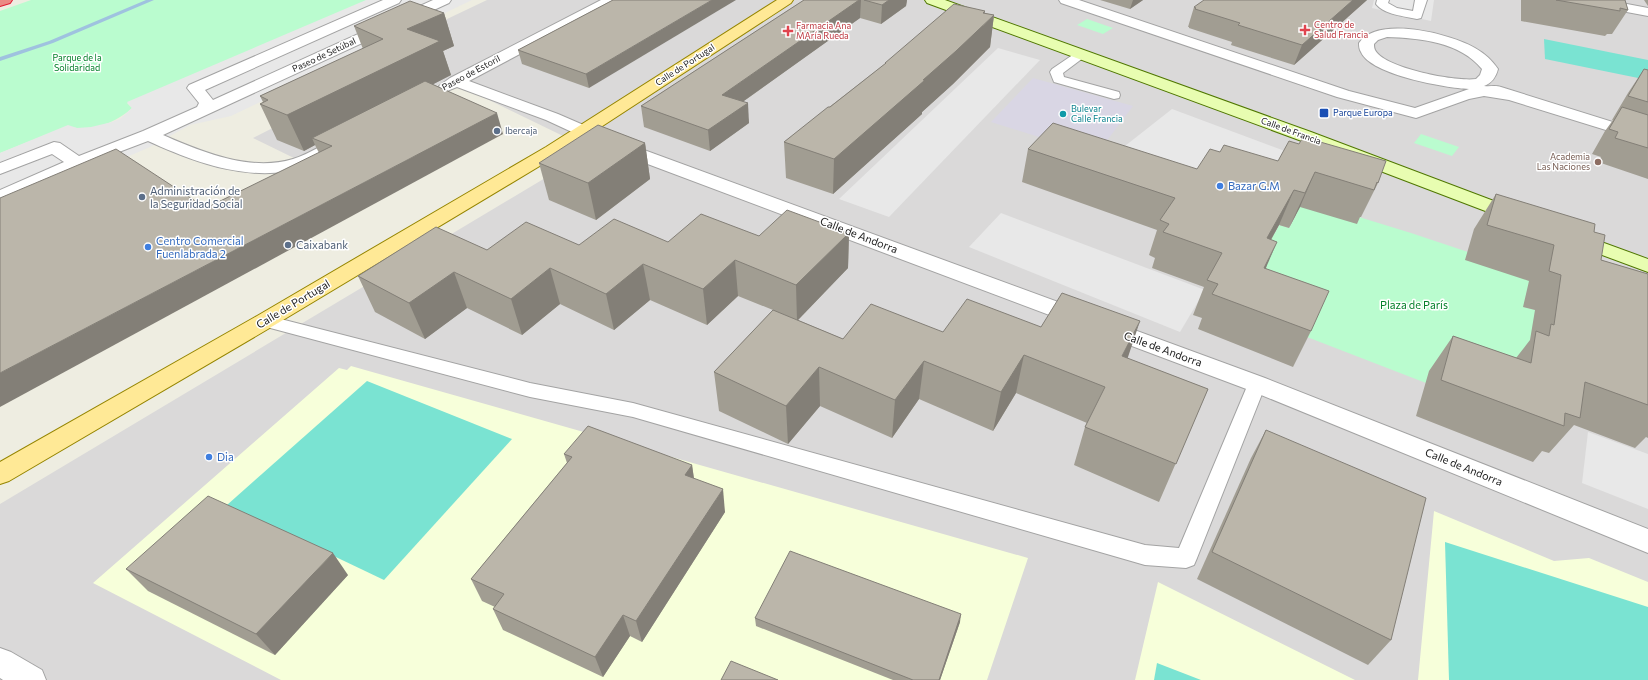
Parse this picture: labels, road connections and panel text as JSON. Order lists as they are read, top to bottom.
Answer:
{
  "streets": {
    "main road": ["Calle de Portugal", "Calle de Francia"],
    "street": ["Paseo de Setúbal", "Paseo de Estoril", "Calle de Andorra"]
  },
  "crossings": [
    ["Calle de Portugal", "Calle de Andorra"]
  ],
  "parks": ["Parque de la Solidaridad", "Plaza de París"],
  "places": {
    "health": ["Centro de Salud Francia", "Farmacia Ana MAría Rueda"],
    "transit": ["Parque Europa"],
    "other": [
      "Bulevar Calle Francia",
      "Ibercaja",
      "Academia Las Naciones",
      "Bazar G.M",
      "Administración de la Seguridad Social",
      "Caixabank",
      "Centro Comercial Fuenlabrada 2",
      "Dia"
    ]
  }
}
